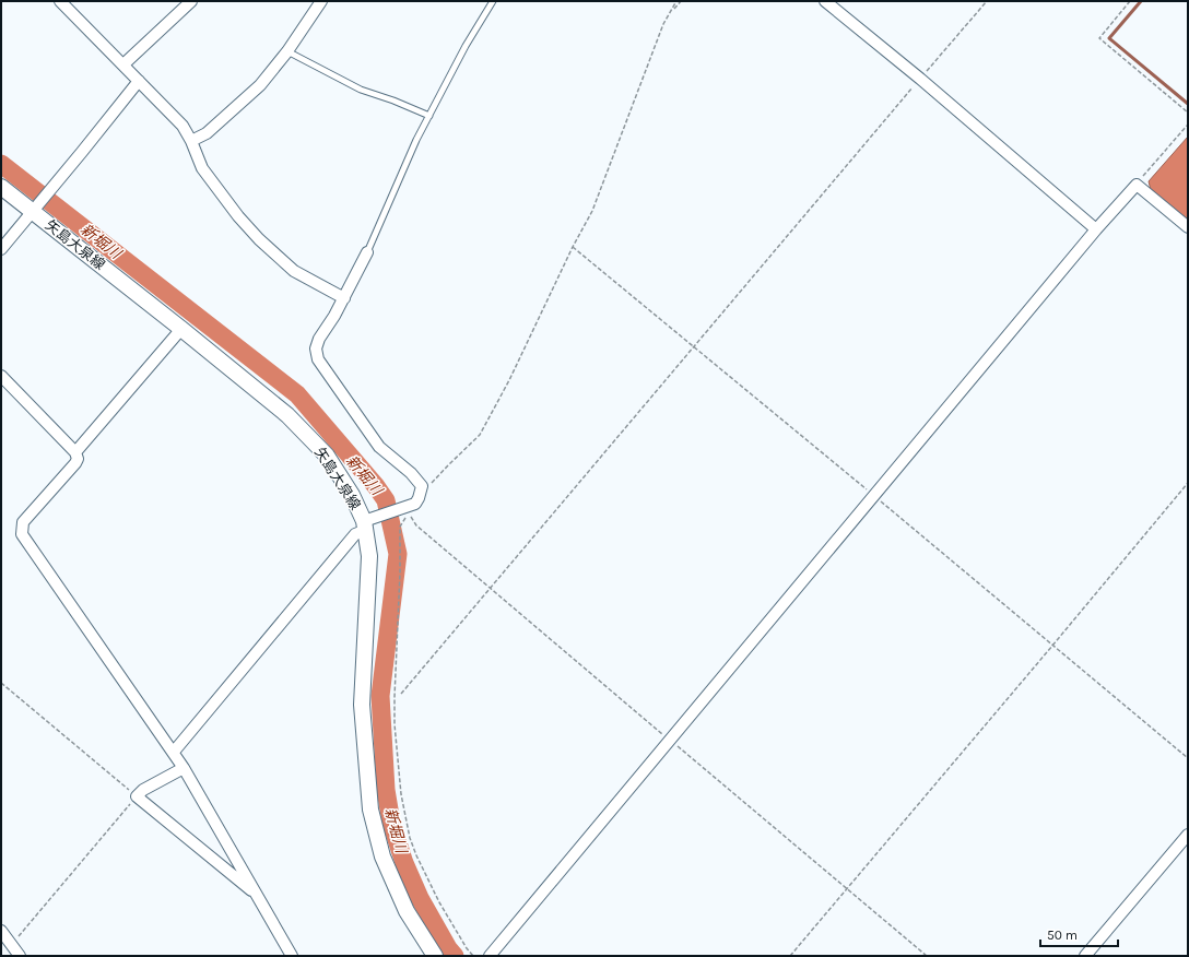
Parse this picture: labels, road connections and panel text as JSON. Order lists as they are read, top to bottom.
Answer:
{
  "streets": {
    "main road": ["矢島大泉線"]
  },
  "water": ["新堀川"],
  "scale_bar": "50 m"
}
